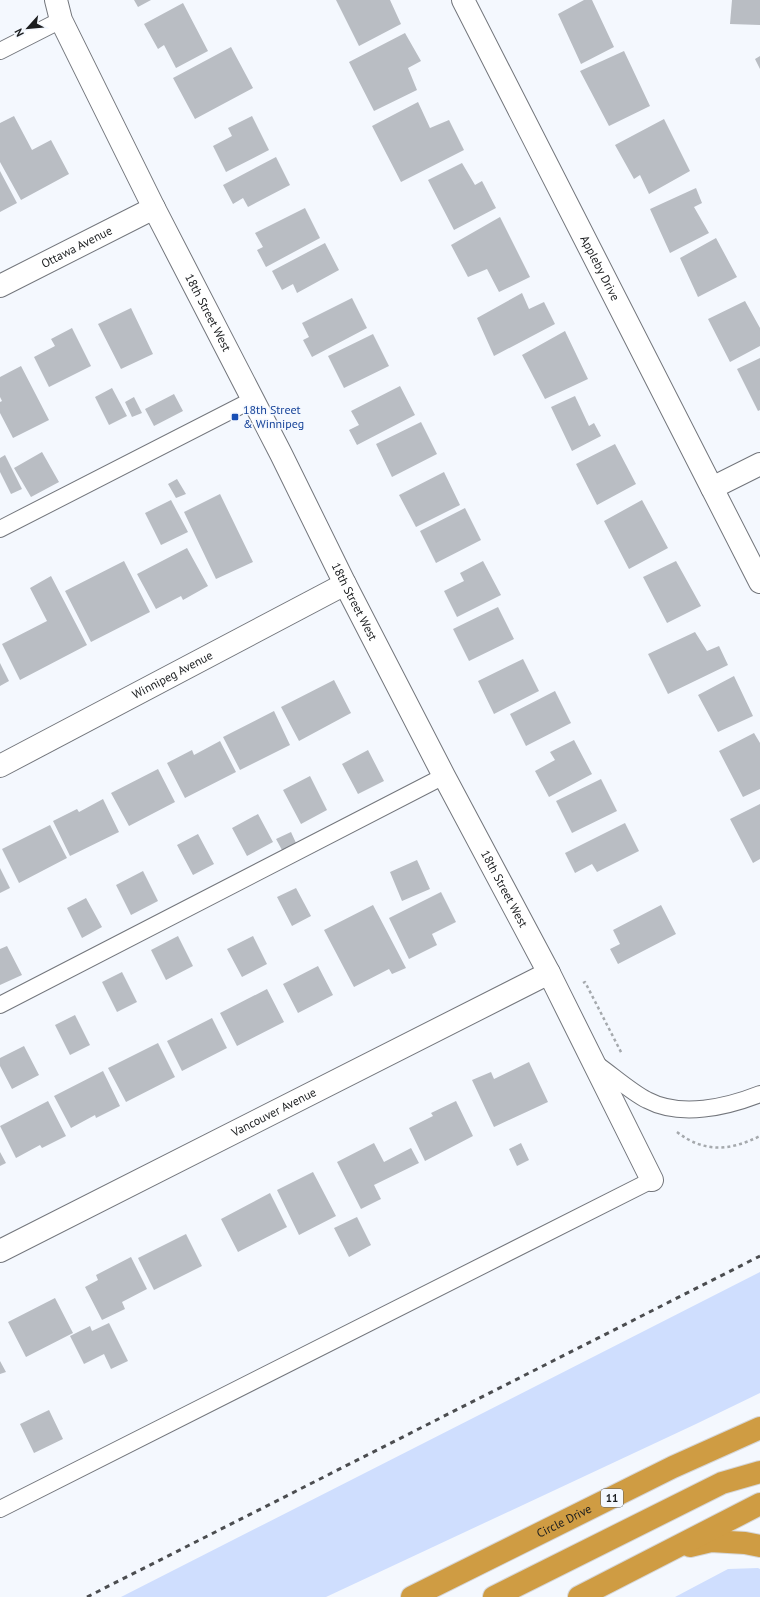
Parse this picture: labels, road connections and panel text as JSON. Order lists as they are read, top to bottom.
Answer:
{
  "streets": {
    "highway": ["11", "Circle Drive"],
    "street": [
      "Ottawa Avenue",
      "Appleby Drive",
      "18th Street West",
      "Winnipeg Avenue",
      "Vancouver Avenue"
    ]
  },
  "crossings": [
    ["Ottawa Avenue", "18th Street West"],
    ["18th Street West", "Winnipeg Avenue"],
    ["18th Street West", "Vancouver Avenue"]
  ],
  "places": {
    "transit": ["18th Street & Winnipeg"]
  },
  "north": "bottom left"
}
